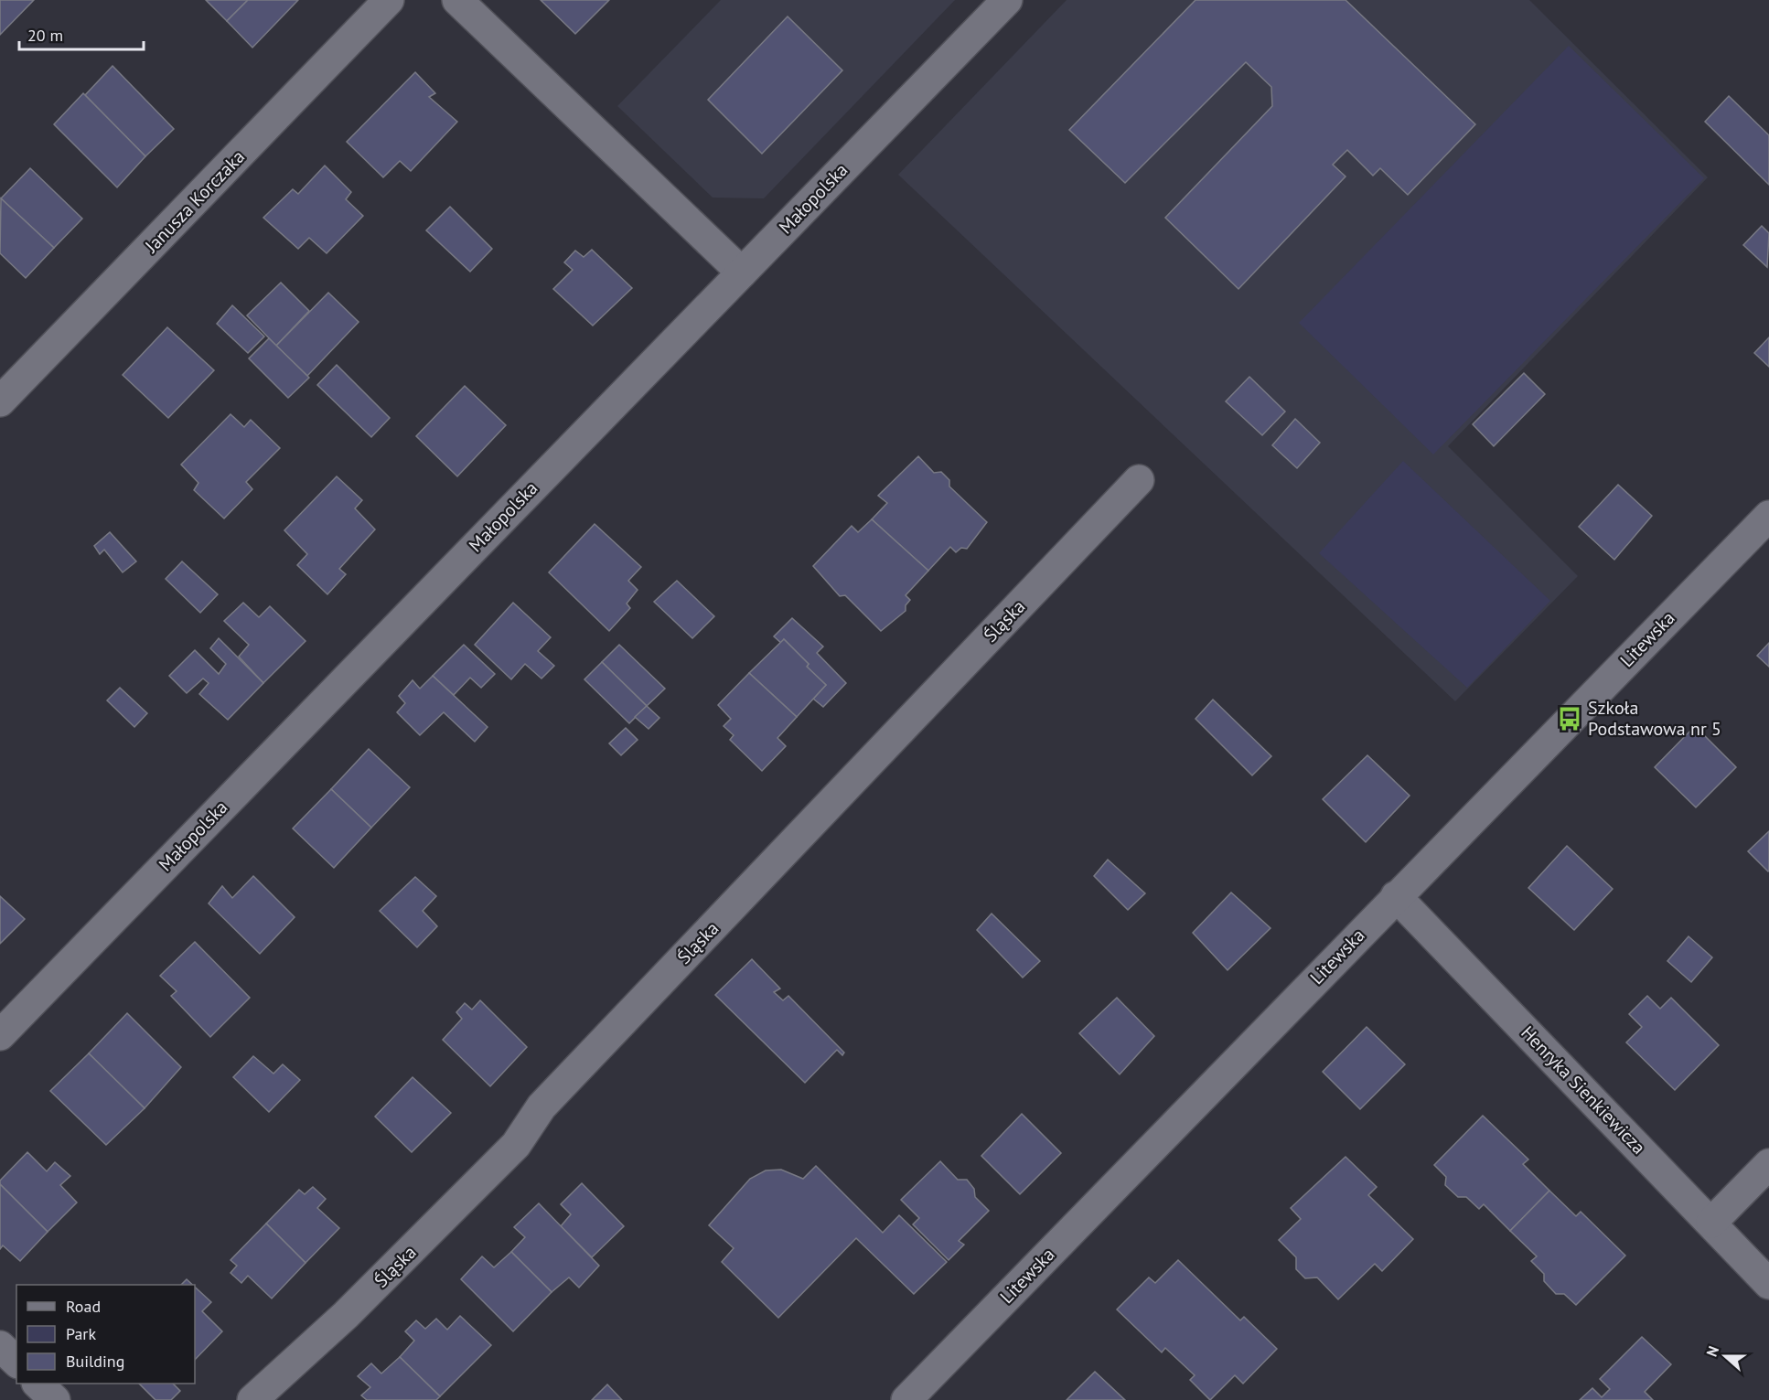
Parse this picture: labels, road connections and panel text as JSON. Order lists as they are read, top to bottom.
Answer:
{
  "streets": {
    "street": [
      "Małopolska",
      "Janusza Korczaka",
      "Śląska",
      "Litewska",
      "Henryka Sienkiewicza"
    ]
  },
  "crossings": [
    ["Litewska", "Henryka Sienkiewicza"]
  ],
  "places": {
    "bus stop": ["Szkoła Podstawowa nr 5"]
  },
  "legend": ["Road", "Park", "Building"],
  "scale_bar": "20 m",
  "north": "left"
}
